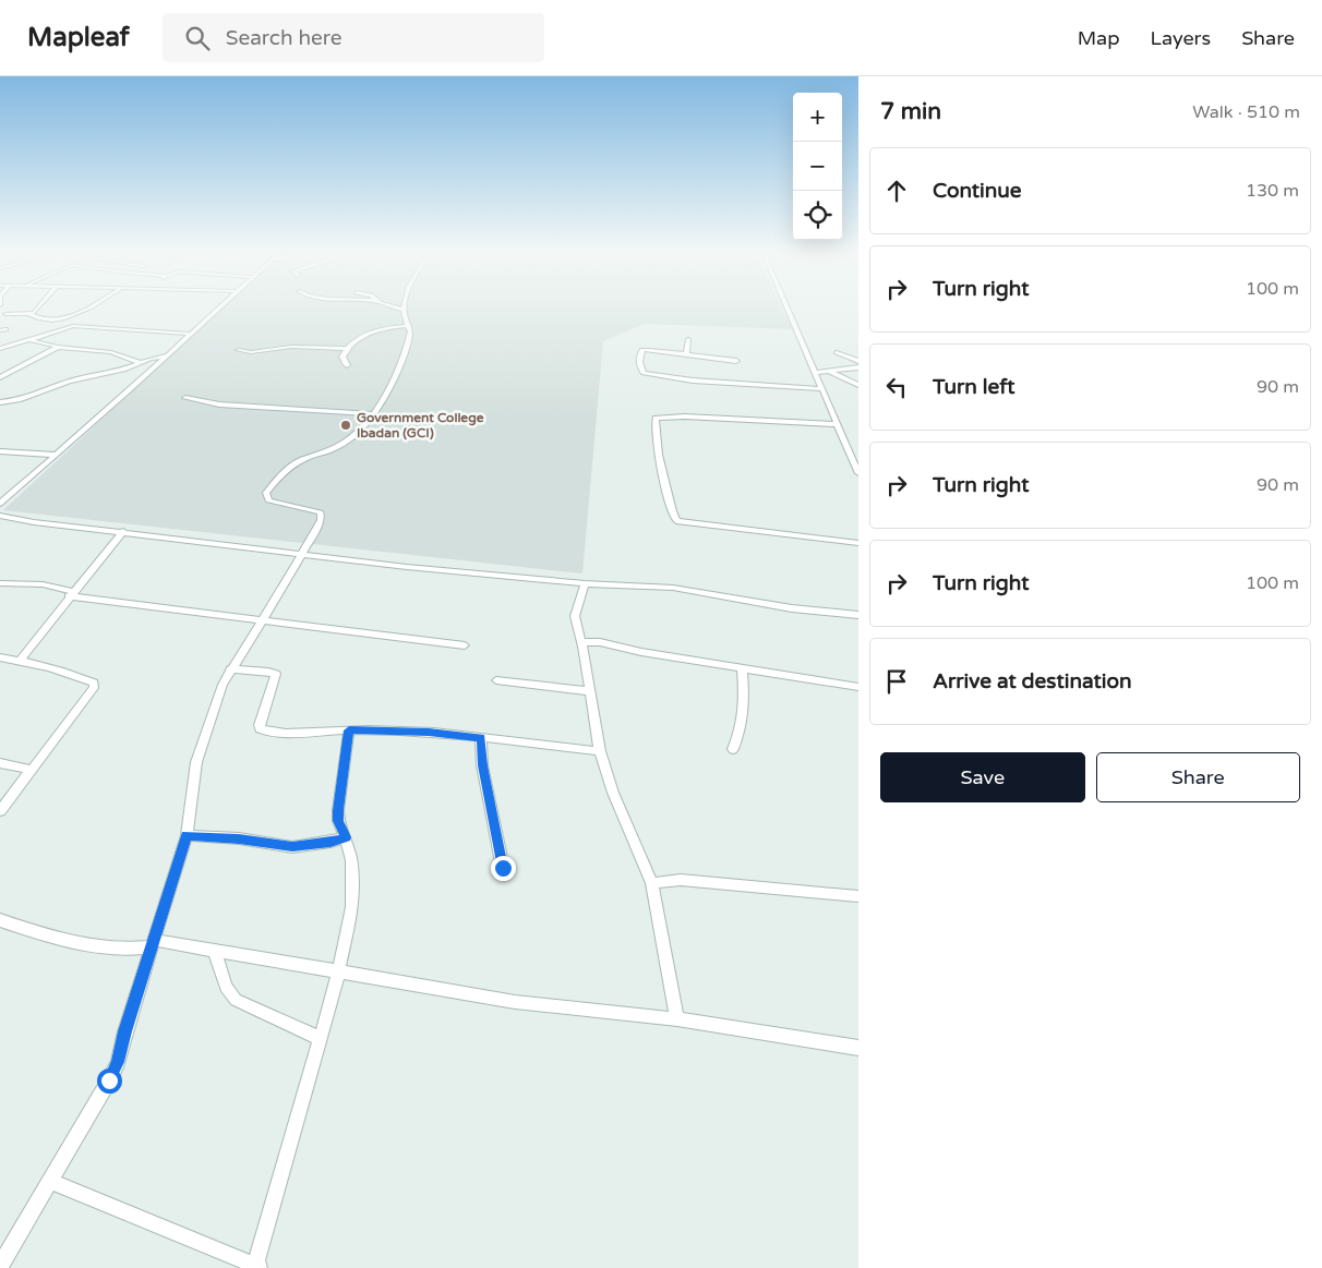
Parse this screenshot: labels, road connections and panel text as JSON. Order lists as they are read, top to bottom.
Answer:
{
  "places": ["Government College Ibadan (GCI)"],
  "page": {
    "header": "Mapleaf",
    "search": "Search here",
    "nav": ["Map", "Layers", "Share"],
    "heading": ["7 min", "Walk · 510 m"],
    "map_buttons": ["+", "−"],
    "list": [
      ["Continue", "130 m"],
      ["Turn right", "100 m"],
      ["Turn left", "90 m"],
      ["Turn right", "90 m"],
      ["Turn right", "100 m"],
      "Arrive at destination"
    ],
    "buttons": ["Save", "Share"]
  }
}
